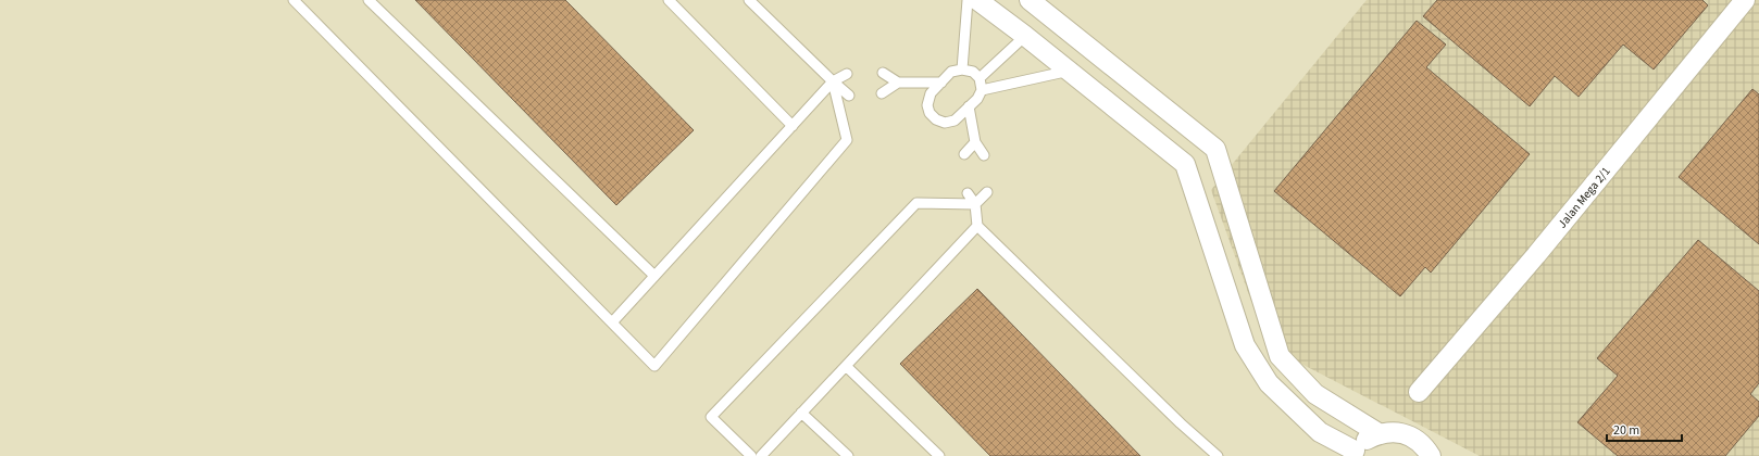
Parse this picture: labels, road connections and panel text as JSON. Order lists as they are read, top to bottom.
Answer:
{
  "streets": {
    "street": ["Jalan Mega 2/1"]
  },
  "scale_bar": "20 m"
}
